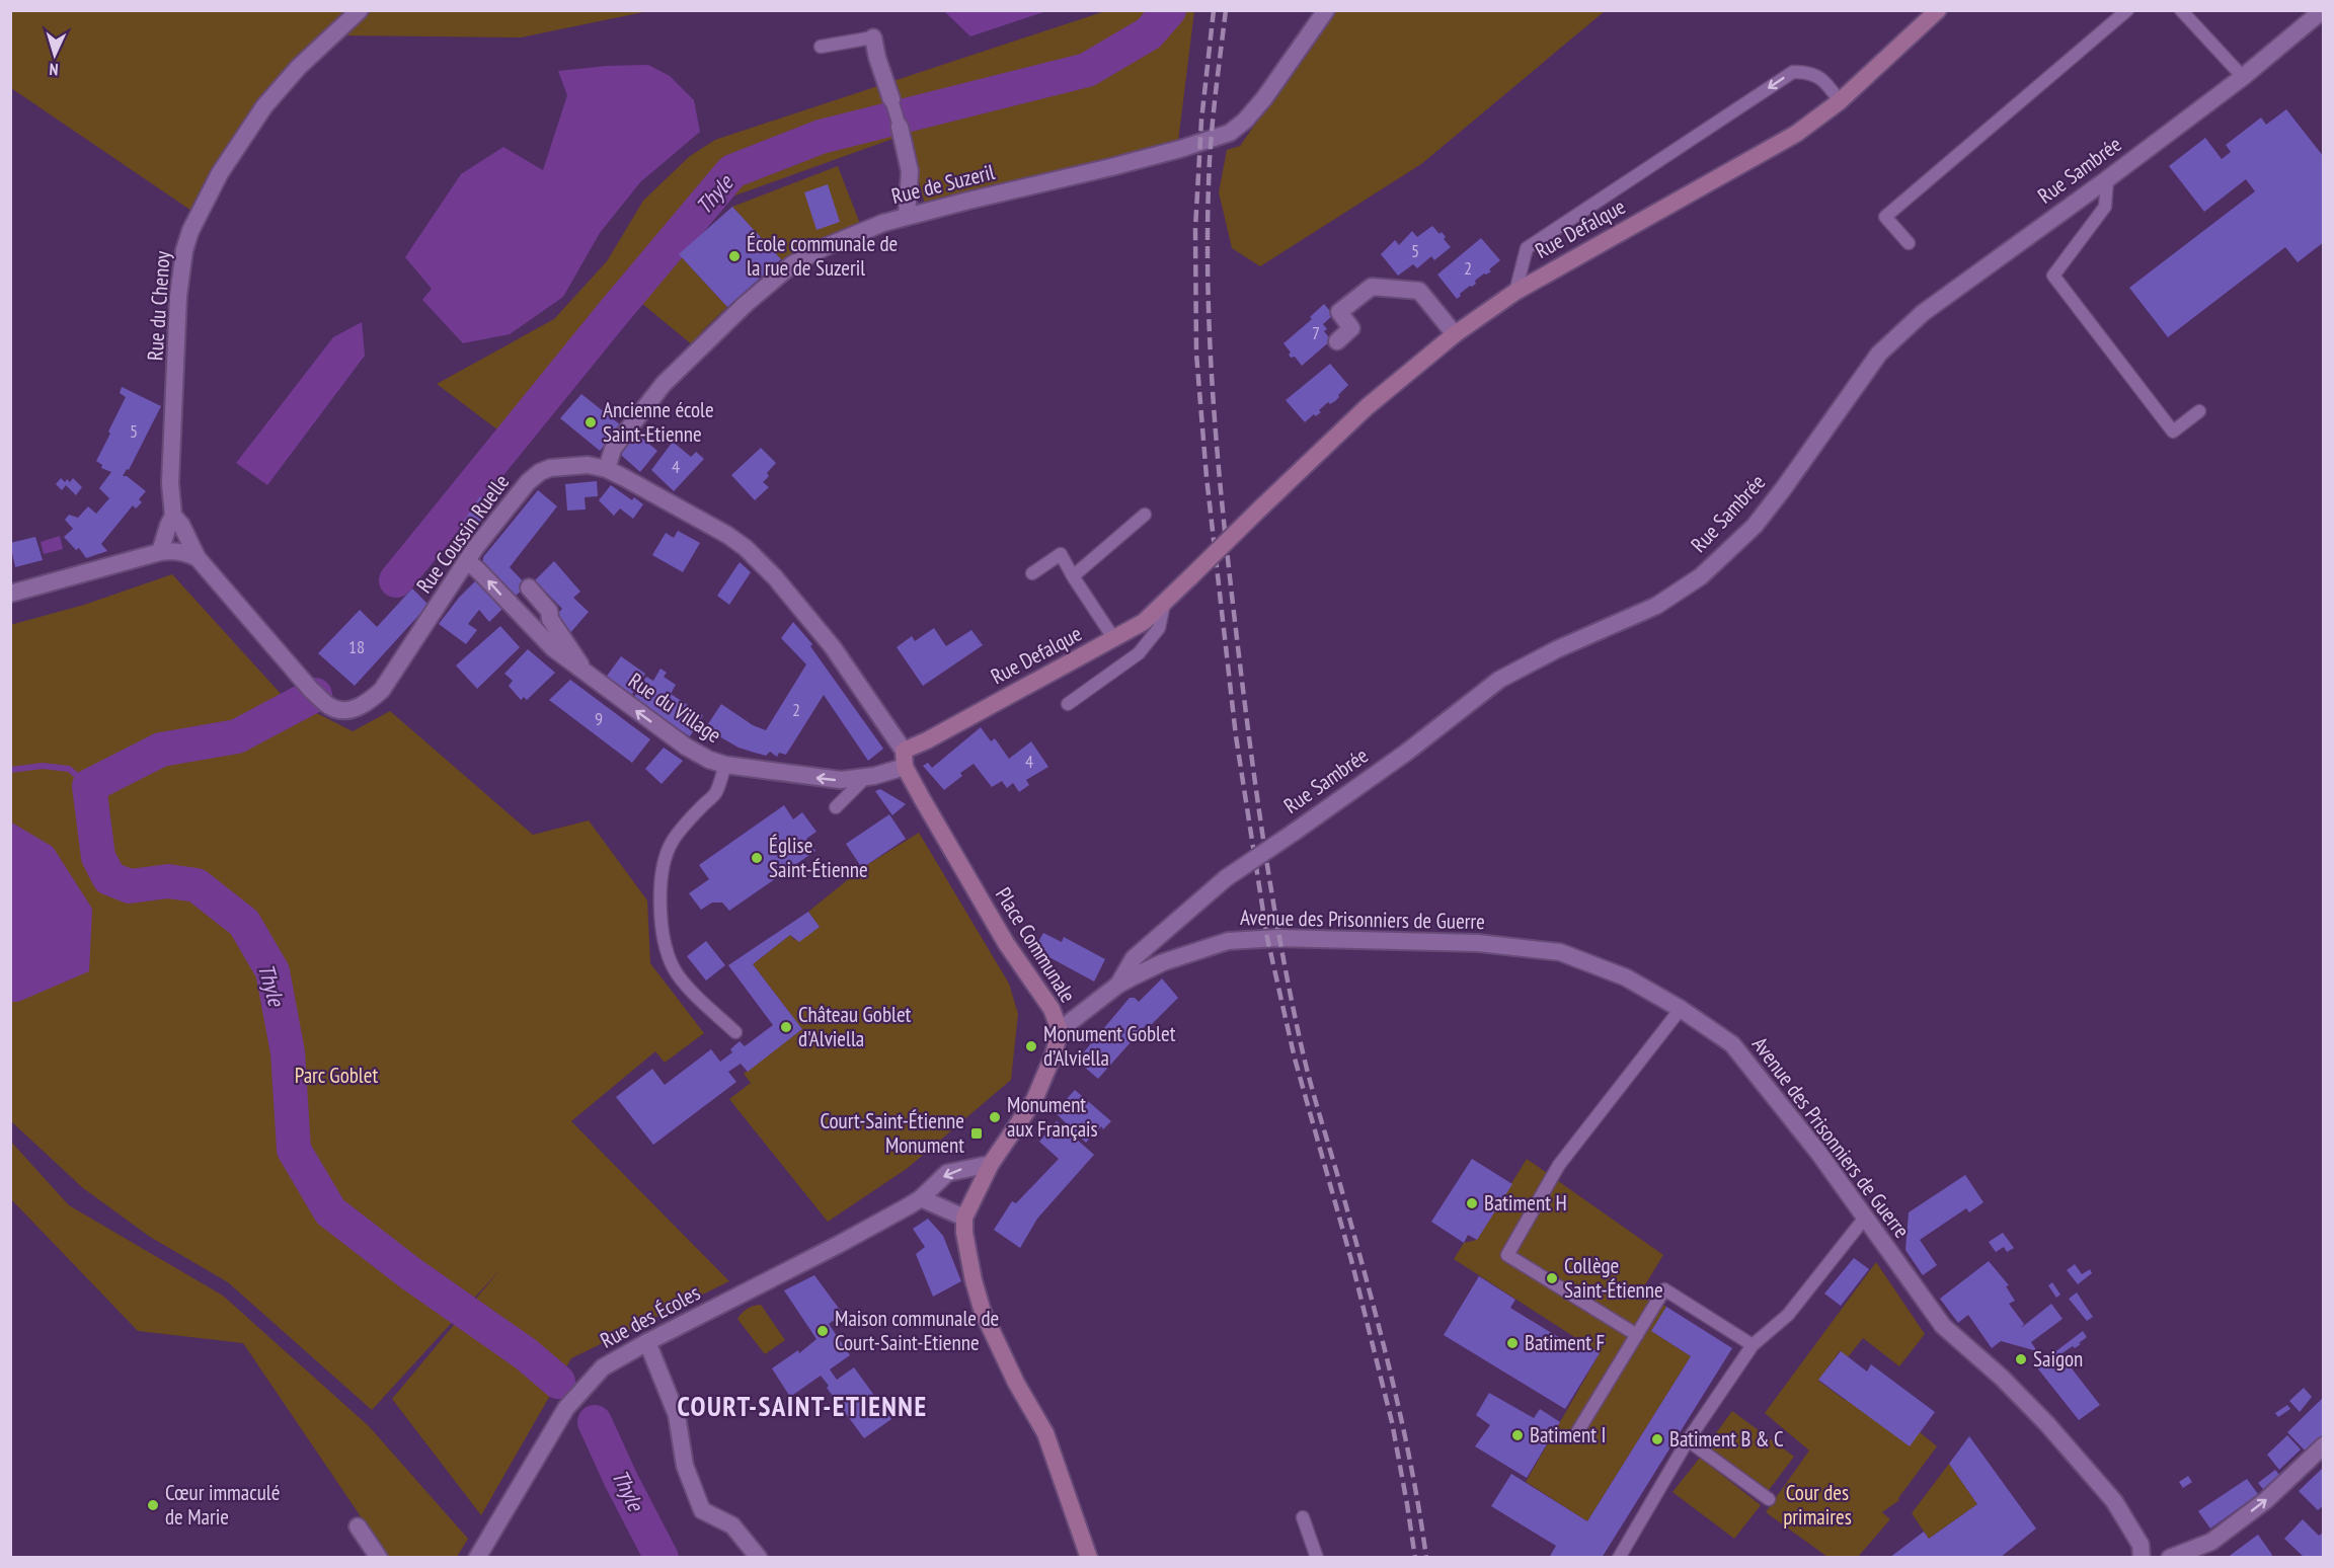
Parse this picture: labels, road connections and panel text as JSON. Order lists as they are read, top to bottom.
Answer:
{
  "streets": {
    "main road": ["Rue Defalque", "Place Communale"],
    "street": [
      "Rue Sambrée",
      "Rue de Suzeril",
      "Rue du Chenoy",
      "Rue Coussin Ruelle",
      "Rue du Village",
      "Avenue des Prisonniers de Guerre",
      "Rue des Écoles"
    ]
  },
  "crossings": [
    ["Rue Sambrée", "Avenue des Prisonniers de Guerre"],
    ["Rue de Suzeril", "Rue Coussin Ruelle"],
    ["Rue Defalque", "Rue Coussin Ruelle"],
    ["Rue Defalque", "Rue du Village"],
    ["Rue Defalque", "Place Communale"],
    ["Rue du Chenoy", "Rue Coussin Ruelle"],
    ["Rue Coussin Ruelle", "Rue du Village"],
    ["Rue Coussin Ruelle", "Place Communale"],
    ["Rue du Village", "Place Communale"],
    ["Avenue des Prisonniers de Guerre", "Place Communale"]
  ],
  "one_way": ["Rue du Village"],
  "districts": ["COURT-SAINT-ETIENNE"],
  "water": ["Thyle"],
  "parks": ["Parc Goblet", "Cour des primaires"],
  "places": {
    "other": [
      "École communale de la rue de Suzeril",
      "Ancienne école Saint-Etienne",
      "Église Saint-Étienne",
      "Château Goblet d'Alviella",
      "Monument Goblet d’Alviella",
      "Monument aux Français",
      "Batiment H",
      "Collège Saint-Étienne",
      "Maison communale de Court-Saint-Etienne",
      "Batiment F",
      "Saigon",
      "Batiment I",
      "Batiment B & C",
      "Cœur immaculé de Marie"
    ],
    "transit": ["Court-Saint-Étienne Monument"]
  },
  "house_numbers": [
    "5",
    "2",
    "7",
    "5",
    "4",
    "18",
    "2",
    "9",
    "4"
  ],
  "north": "bottom"
}
